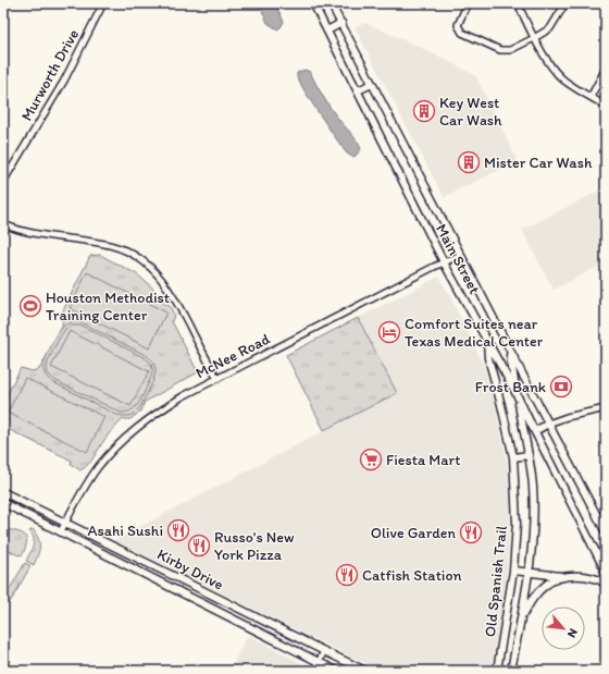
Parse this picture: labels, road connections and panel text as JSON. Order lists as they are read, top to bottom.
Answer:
{
  "streets": {
    "main road": ["Main Street", "Kirby Drive", "Old Spanish Trail"],
    "street": ["Murworth Drive", "McNee Road"]
  },
  "crossings": [
    ["Main Street", "McNee Road"],
    ["Main Street", "Old Spanish Trail"],
    ["McNee Road", "Kirby Drive"]
  ],
  "places": {
    "building": ["Key West Car Wash", "Mister Car Wash"],
    "sports": ["Houston Methodist Training Center"],
    "hotel": ["Comfort Suites near Texas Medical Center"],
    "bank": ["Frost Bank"],
    "supermarket": ["Fiesta Mart"],
    "restaurant": [
      "Asahi Sushi",
      "Olive Garden",
      "Russo's New York Pizza",
      "Catfish Station"
    ]
  },
  "north": "bottom right"
}
